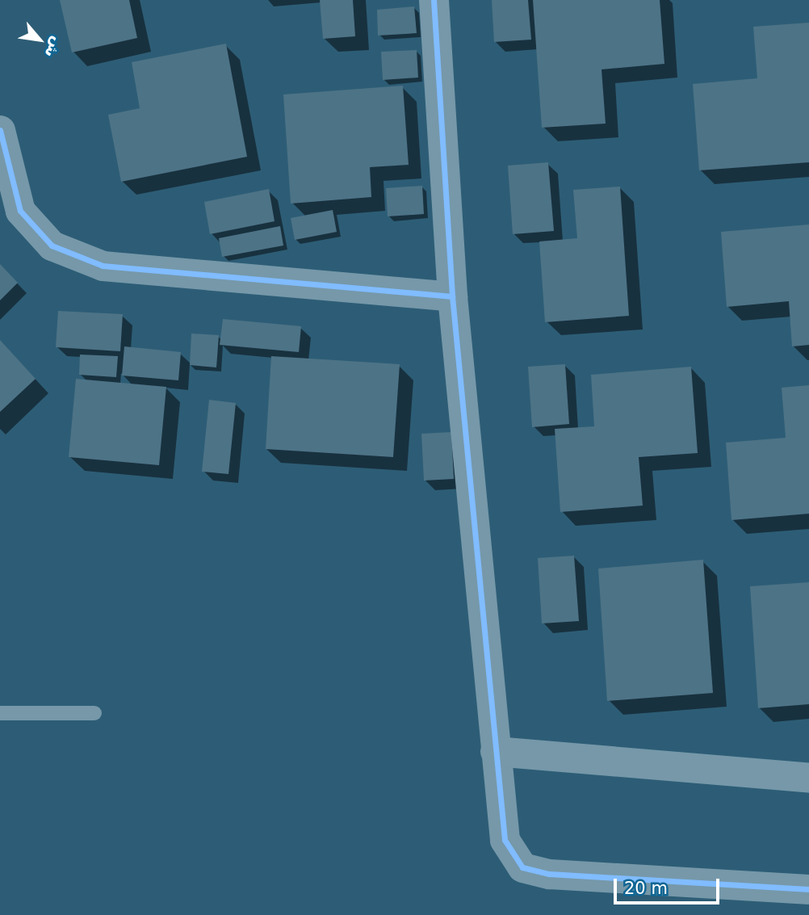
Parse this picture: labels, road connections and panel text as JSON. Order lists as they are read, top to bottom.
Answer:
{
  "scale_bar": "20 m",
  "north": "bottom right"
}
